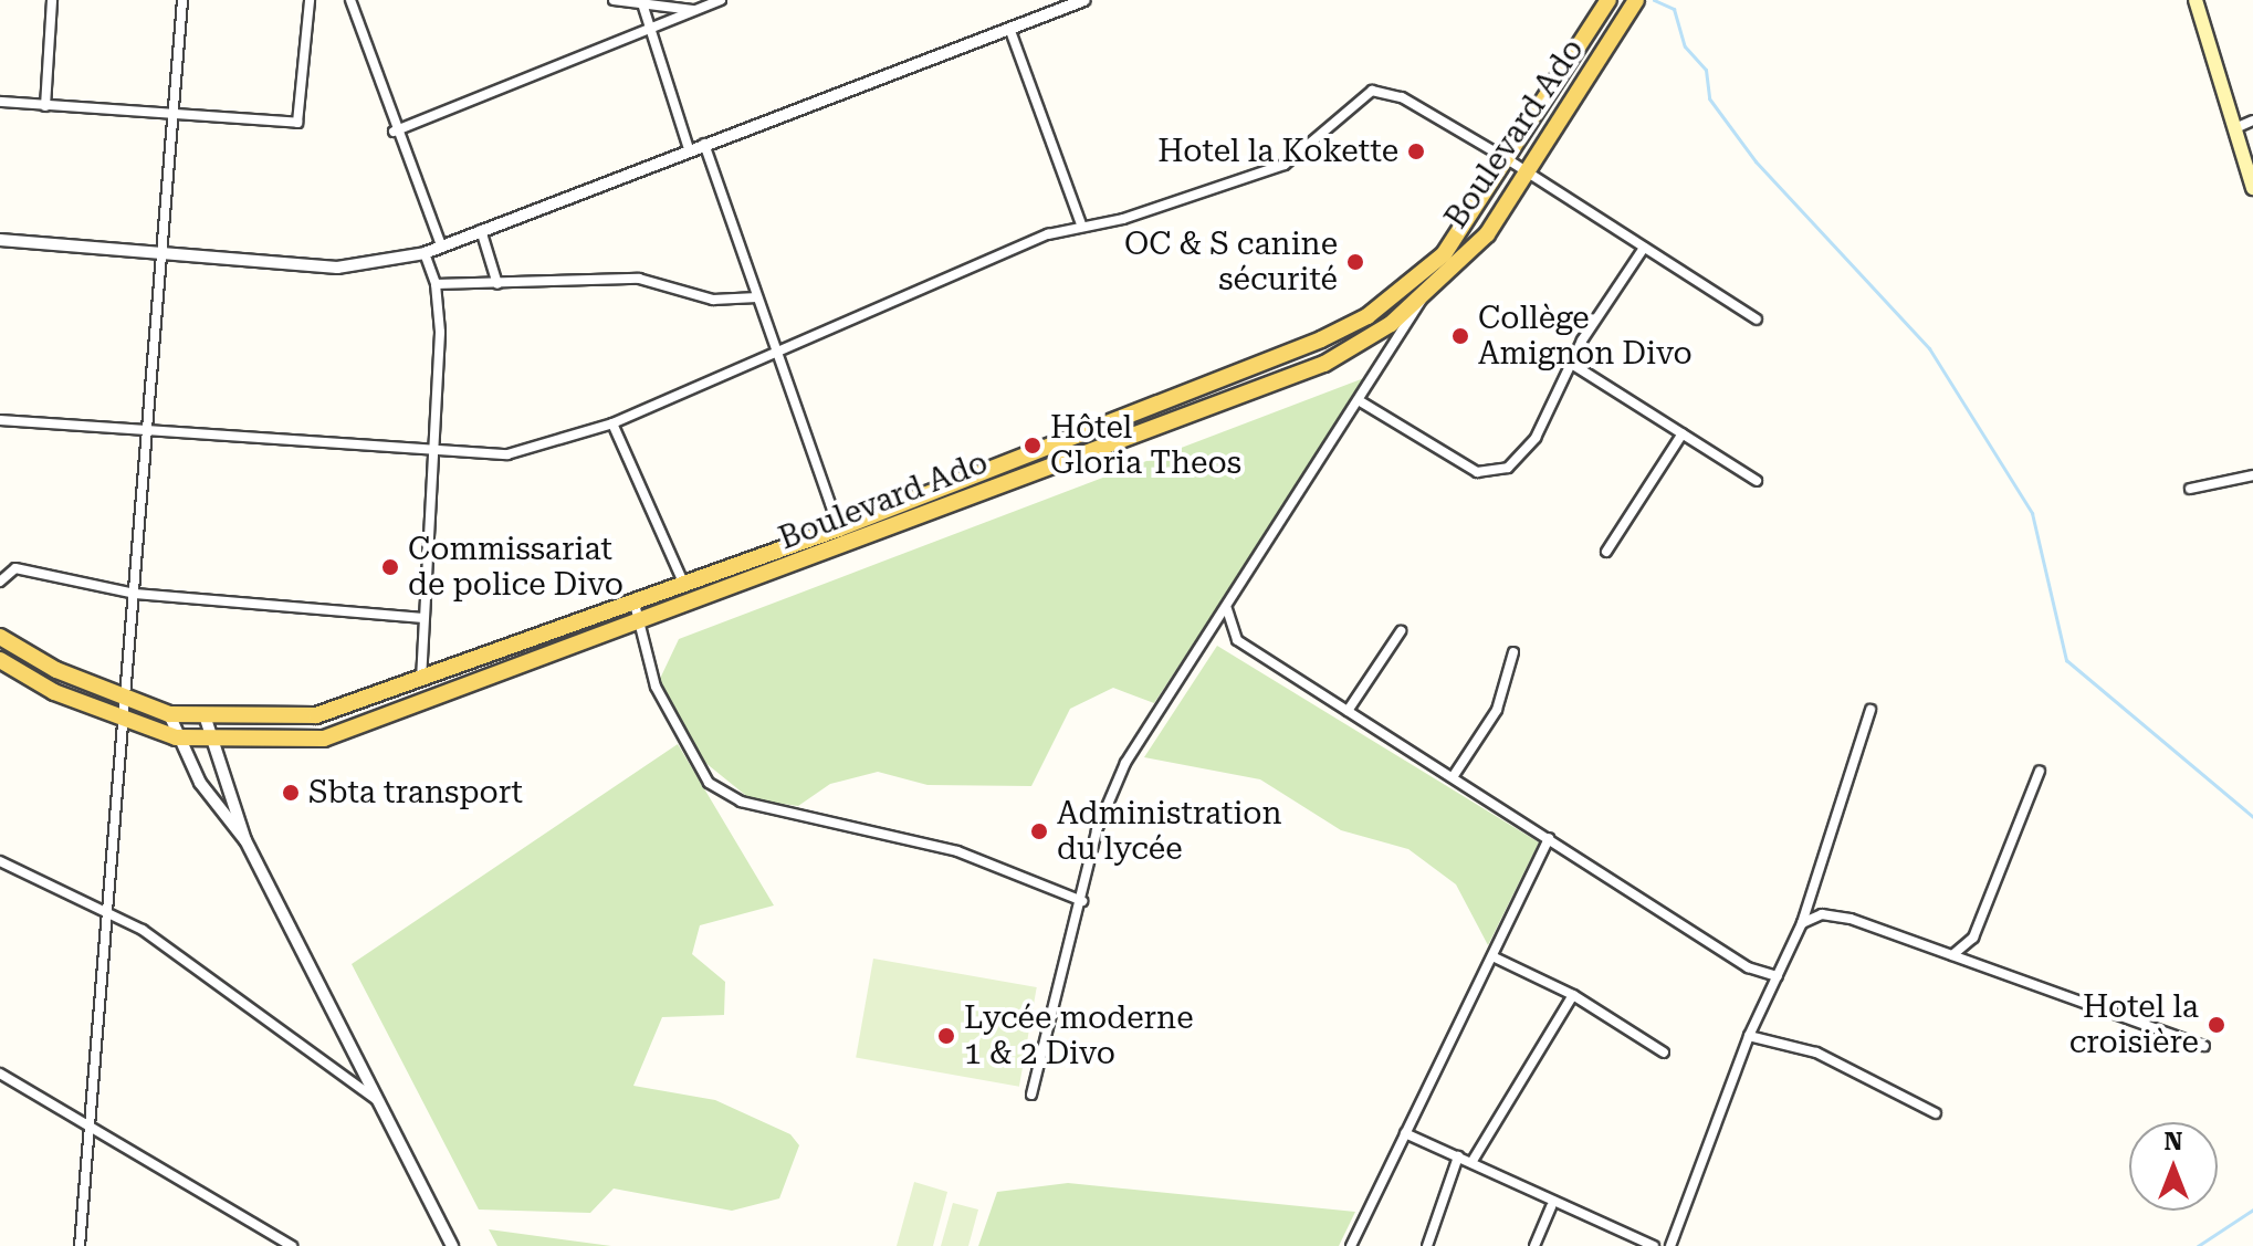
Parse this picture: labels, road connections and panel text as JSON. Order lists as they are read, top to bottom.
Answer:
{
  "streets": {
    "main road": ["Boulevard Ado"]
  },
  "places": [
    "Hotel la Kokette",
    "OC & S canine sécurité",
    "Collège Amignon Divo",
    "Hôtel Gloria Theos",
    "Commissariat de police Divo",
    "Sbta transport",
    "Administration du lycée",
    "Hotel la croisière",
    "Lycée moderne 1 & 2 Divo"
  ],
  "north": "top"
}
